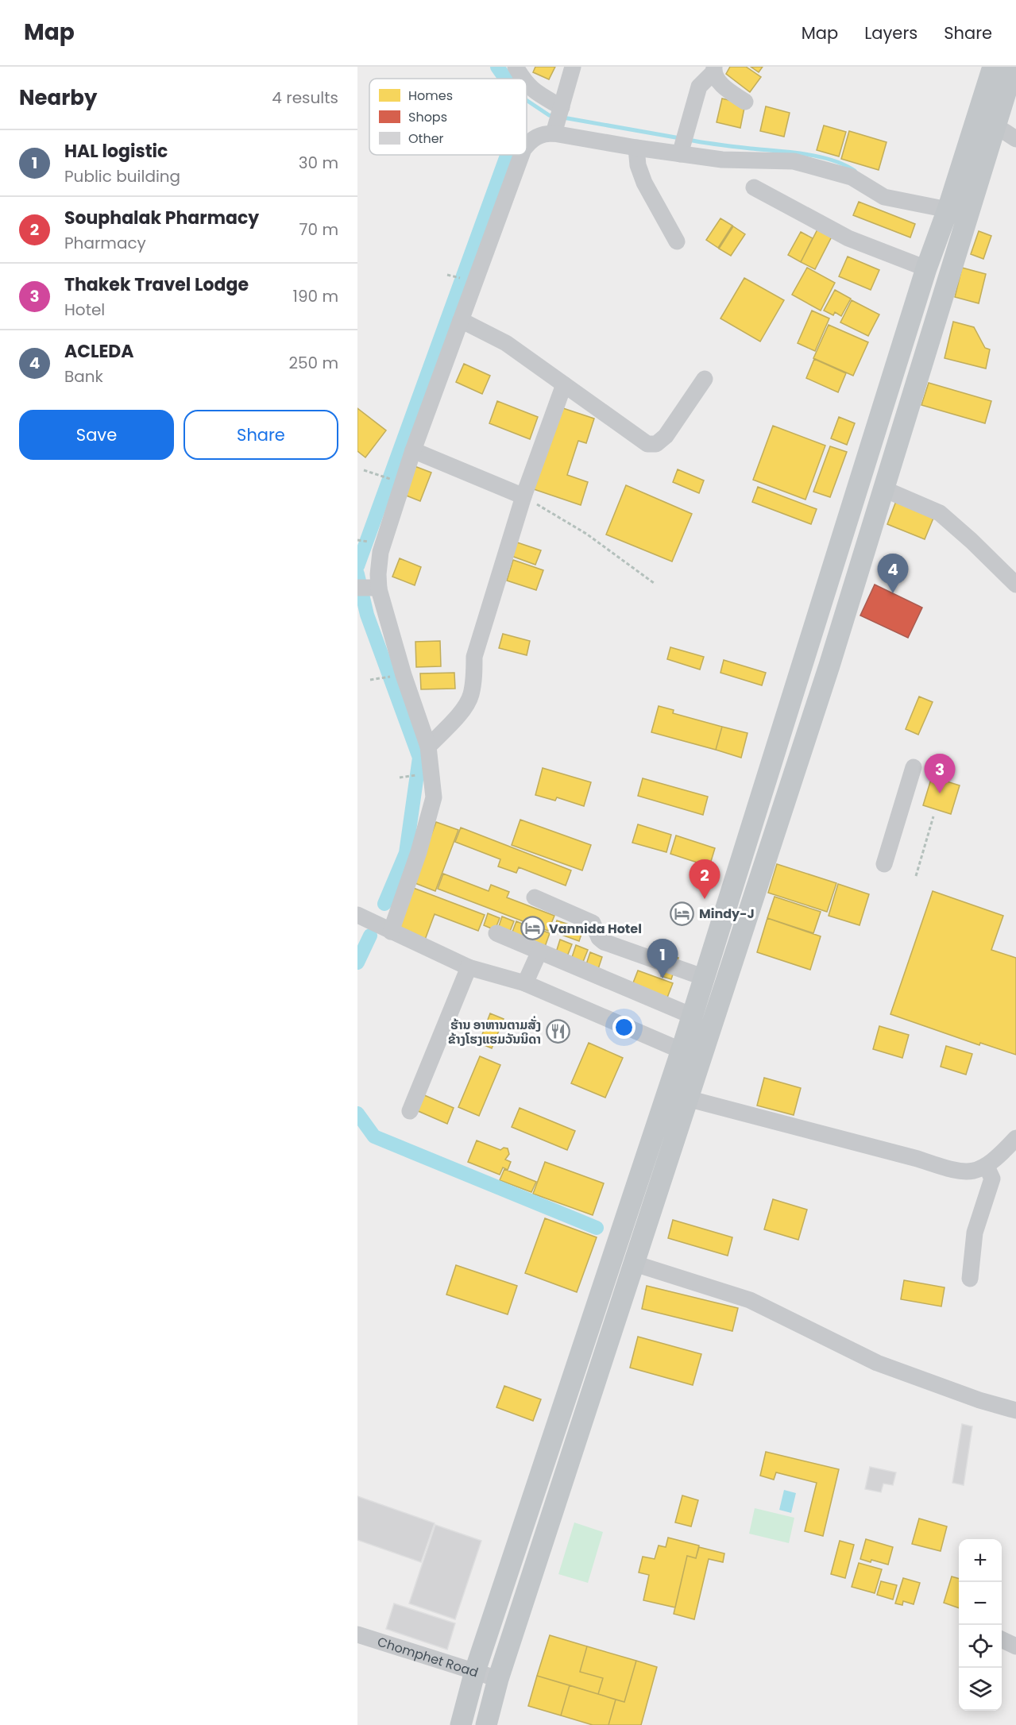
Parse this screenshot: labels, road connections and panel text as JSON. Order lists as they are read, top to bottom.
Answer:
{
  "streets": {
    "street": ["Chomphet Road"]
  },
  "places": {
    "hotel": ["Mindy-J", "Vannida Hotel"],
    "restaurant": ["ຮ້ານ ອາຫານຕາມສັ່ງ ຂ້າງໂຮງແຮມວັນນິດາ"]
  },
  "legend": ["Homes", "Shops", "Other"],
  "page": {
    "header": "Map",
    "nav": ["Map", "Layers", "Share"],
    "heading": ["Nearby", "4 results"],
    "list": [
      {
        "mark": "1",
        "name": "HAL logistic",
        "note": "Public building",
        "value": "30 m"
      },
      {
        "mark": "2",
        "name": "Souphalak Pharmacy",
        "note": "Pharmacy",
        "value": "70 m"
      },
      {
        "mark": "3",
        "name": "Thakek Travel Lodge",
        "note": "Hotel",
        "value": "190 m"
      },
      {
        "mark": "4",
        "name": "ACLEDA",
        "note": "Bank",
        "value": "250 m"
      }
    ],
    "buttons": ["Save", "Share"],
    "pins": [
      "4",
      "3",
      "2",
      "1"
    ],
    "map_buttons": ["+", "−"]
  }
}
